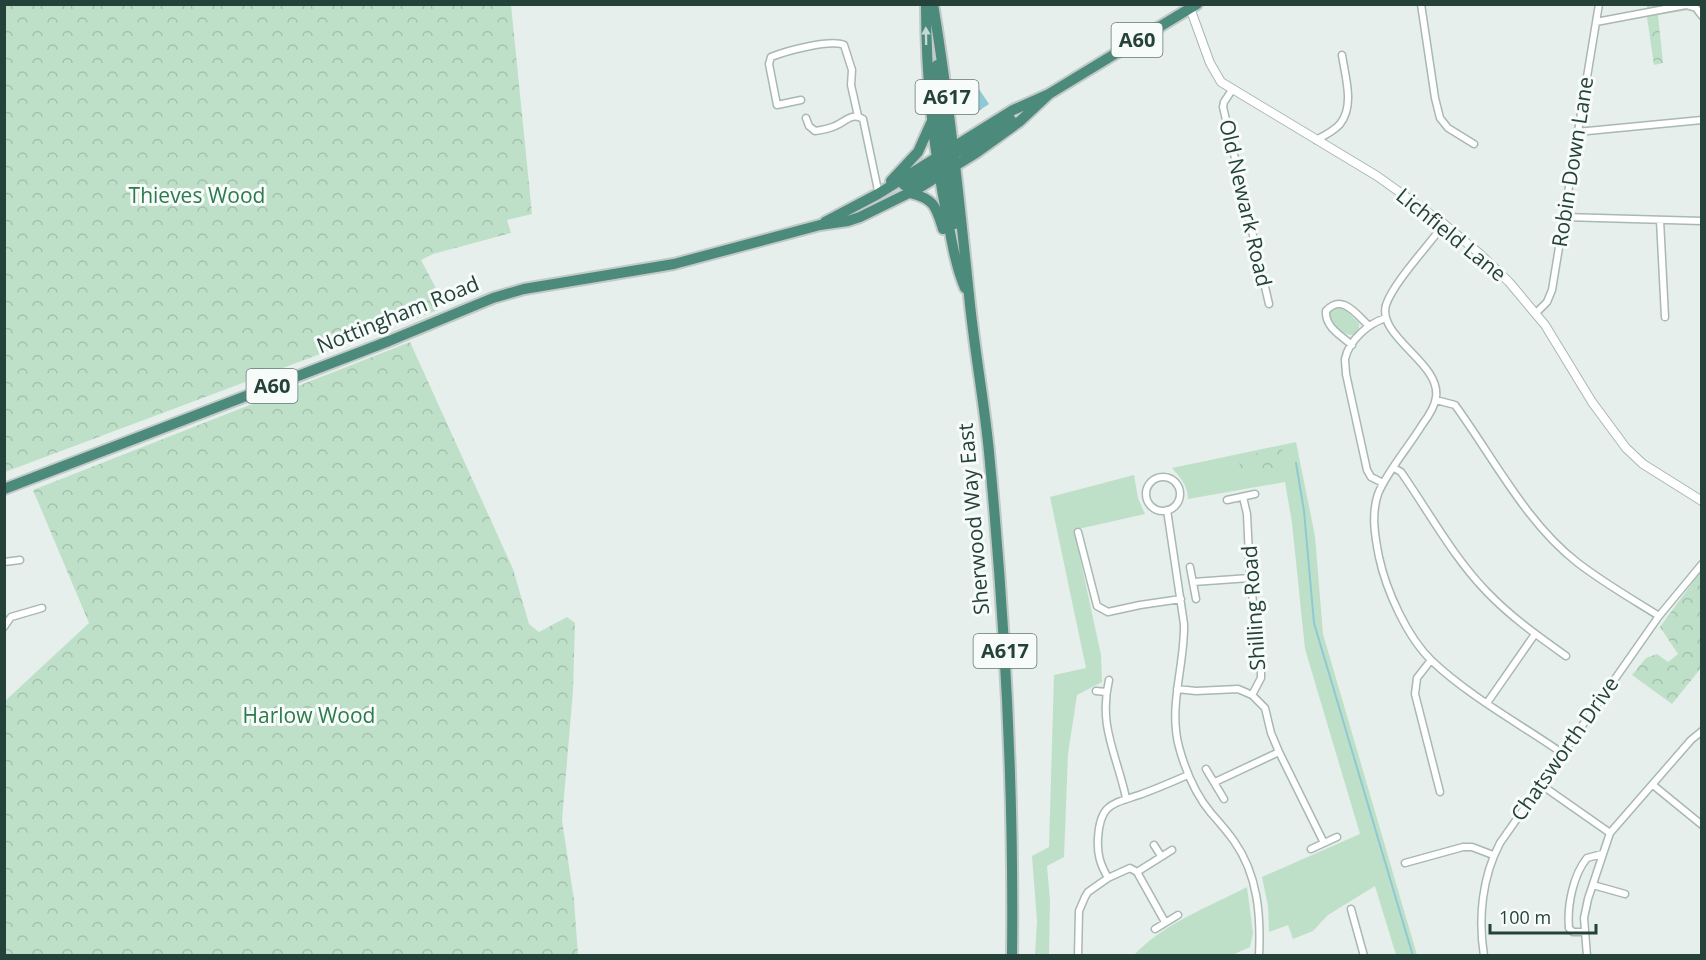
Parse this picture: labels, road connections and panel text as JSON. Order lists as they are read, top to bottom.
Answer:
{
  "streets": {
    "highway": [
      "A60",
      "A617",
      "Nottingham Road",
      "Sherwood Way East"
    ],
    "street": [
      "Robin Down Lane",
      "Old Newark Road",
      "Lichfield Lane",
      "Shilling Road",
      "Chatsworth Drive"
    ]
  },
  "crossings": [
    ["A617", "Nottingham Road"],
    ["A617", "Sherwood Way East"],
    ["Robin Down Lane", "Lichfield Lane"],
    ["Old Newark Road", "Lichfield Lane"],
    ["Old Newark Road", "Nottingham Road"],
    ["Nottingham Road", "Sherwood Way East"]
  ],
  "parks": ["Thieves Wood", "Harlow Wood"],
  "scale_bar": "100 m"
}
